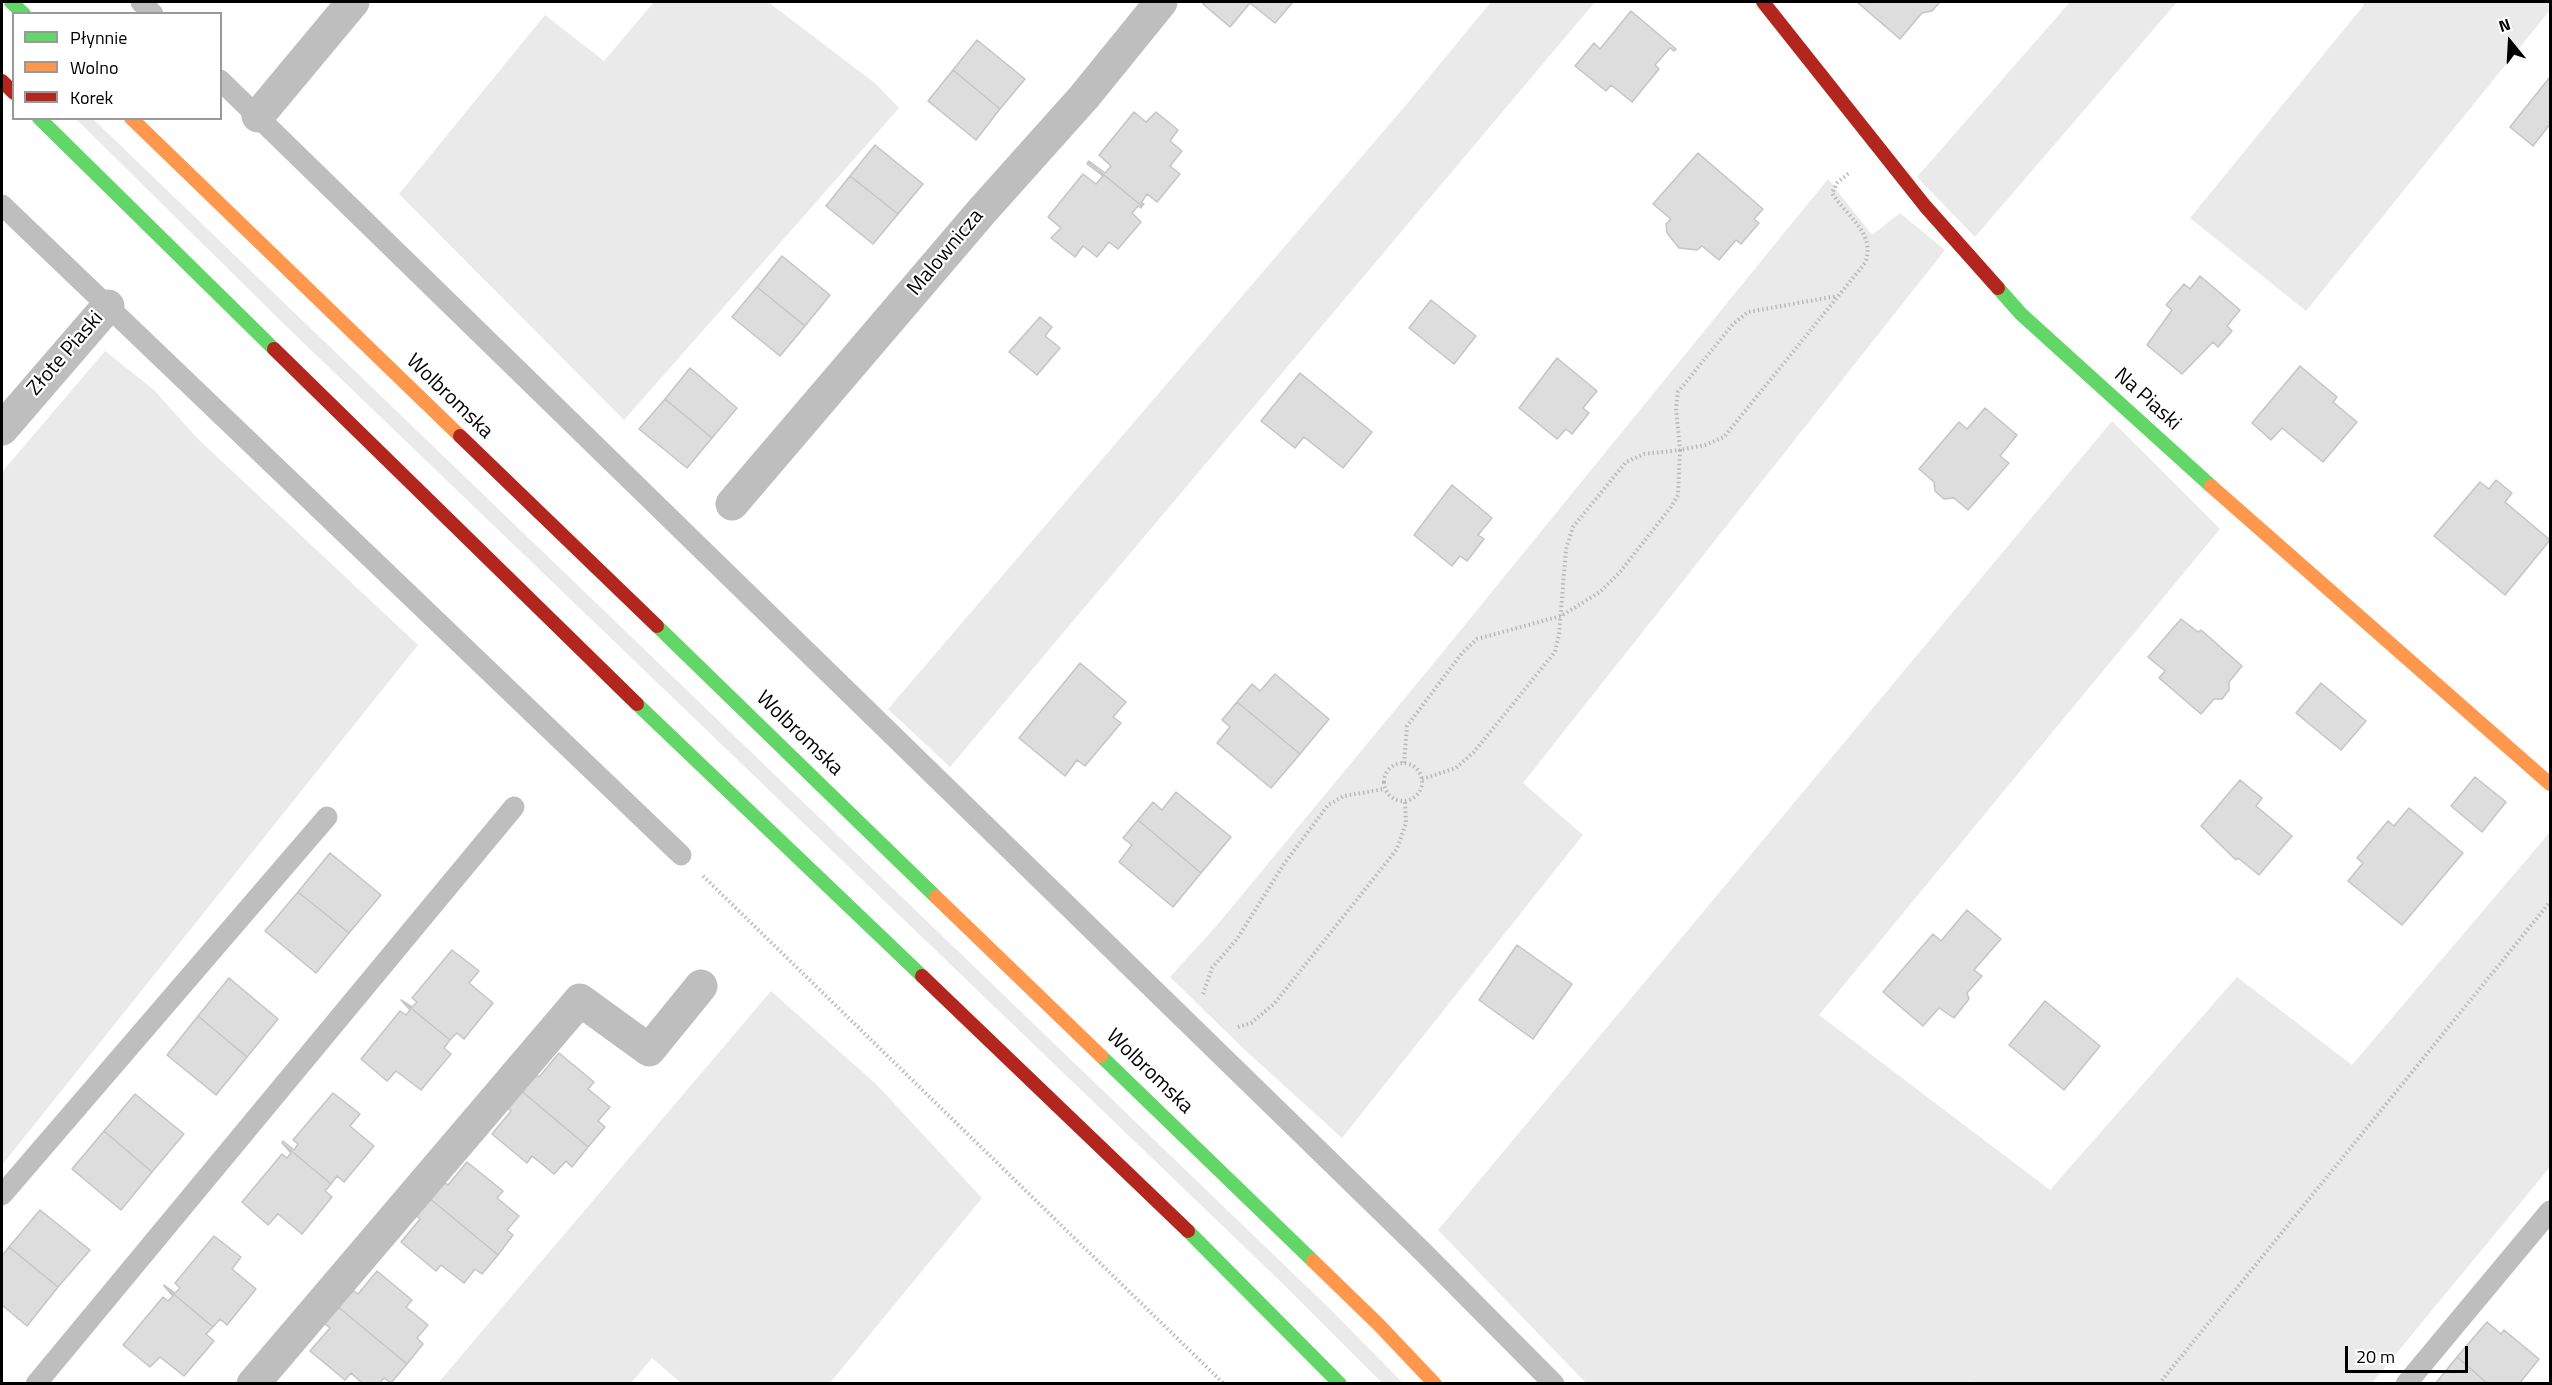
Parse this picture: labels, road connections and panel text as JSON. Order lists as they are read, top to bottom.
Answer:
{
  "streets": {
    "main road": ["Wolbromska", "Na Piaski"],
    "street": ["Malownicza", "Złote Piaski"]
  },
  "legend": ["Płynnie", "Wolno", "Korek"],
  "scale_bar": "20 m",
  "north": "top"
}
